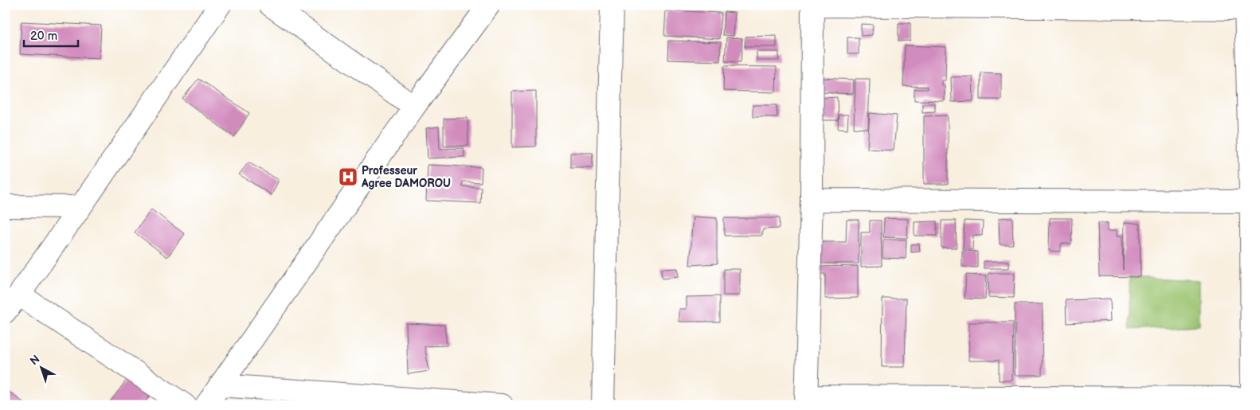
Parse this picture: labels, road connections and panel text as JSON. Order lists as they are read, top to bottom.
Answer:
{
  "places": {
    "hospital": ["Professeur Agree DAMOROU"]
  },
  "scale_bar": "20 m",
  "north": "top left"
}
